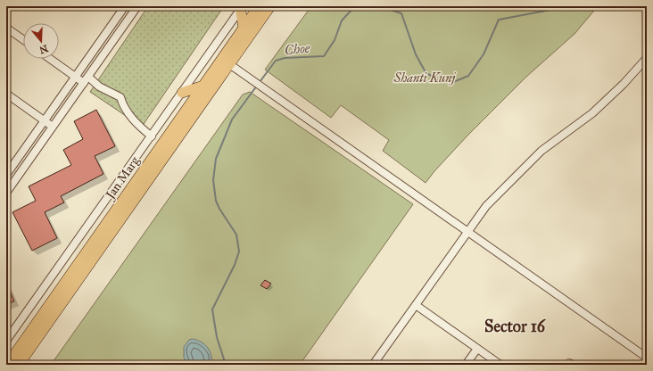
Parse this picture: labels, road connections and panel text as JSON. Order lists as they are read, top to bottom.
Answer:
{
  "streets": {
    "main road": ["Jan Marg"]
  },
  "districts": ["Sector 16"],
  "water": ["Choe"],
  "parks": ["Shanti Kunj"],
  "north": "bottom"
}
